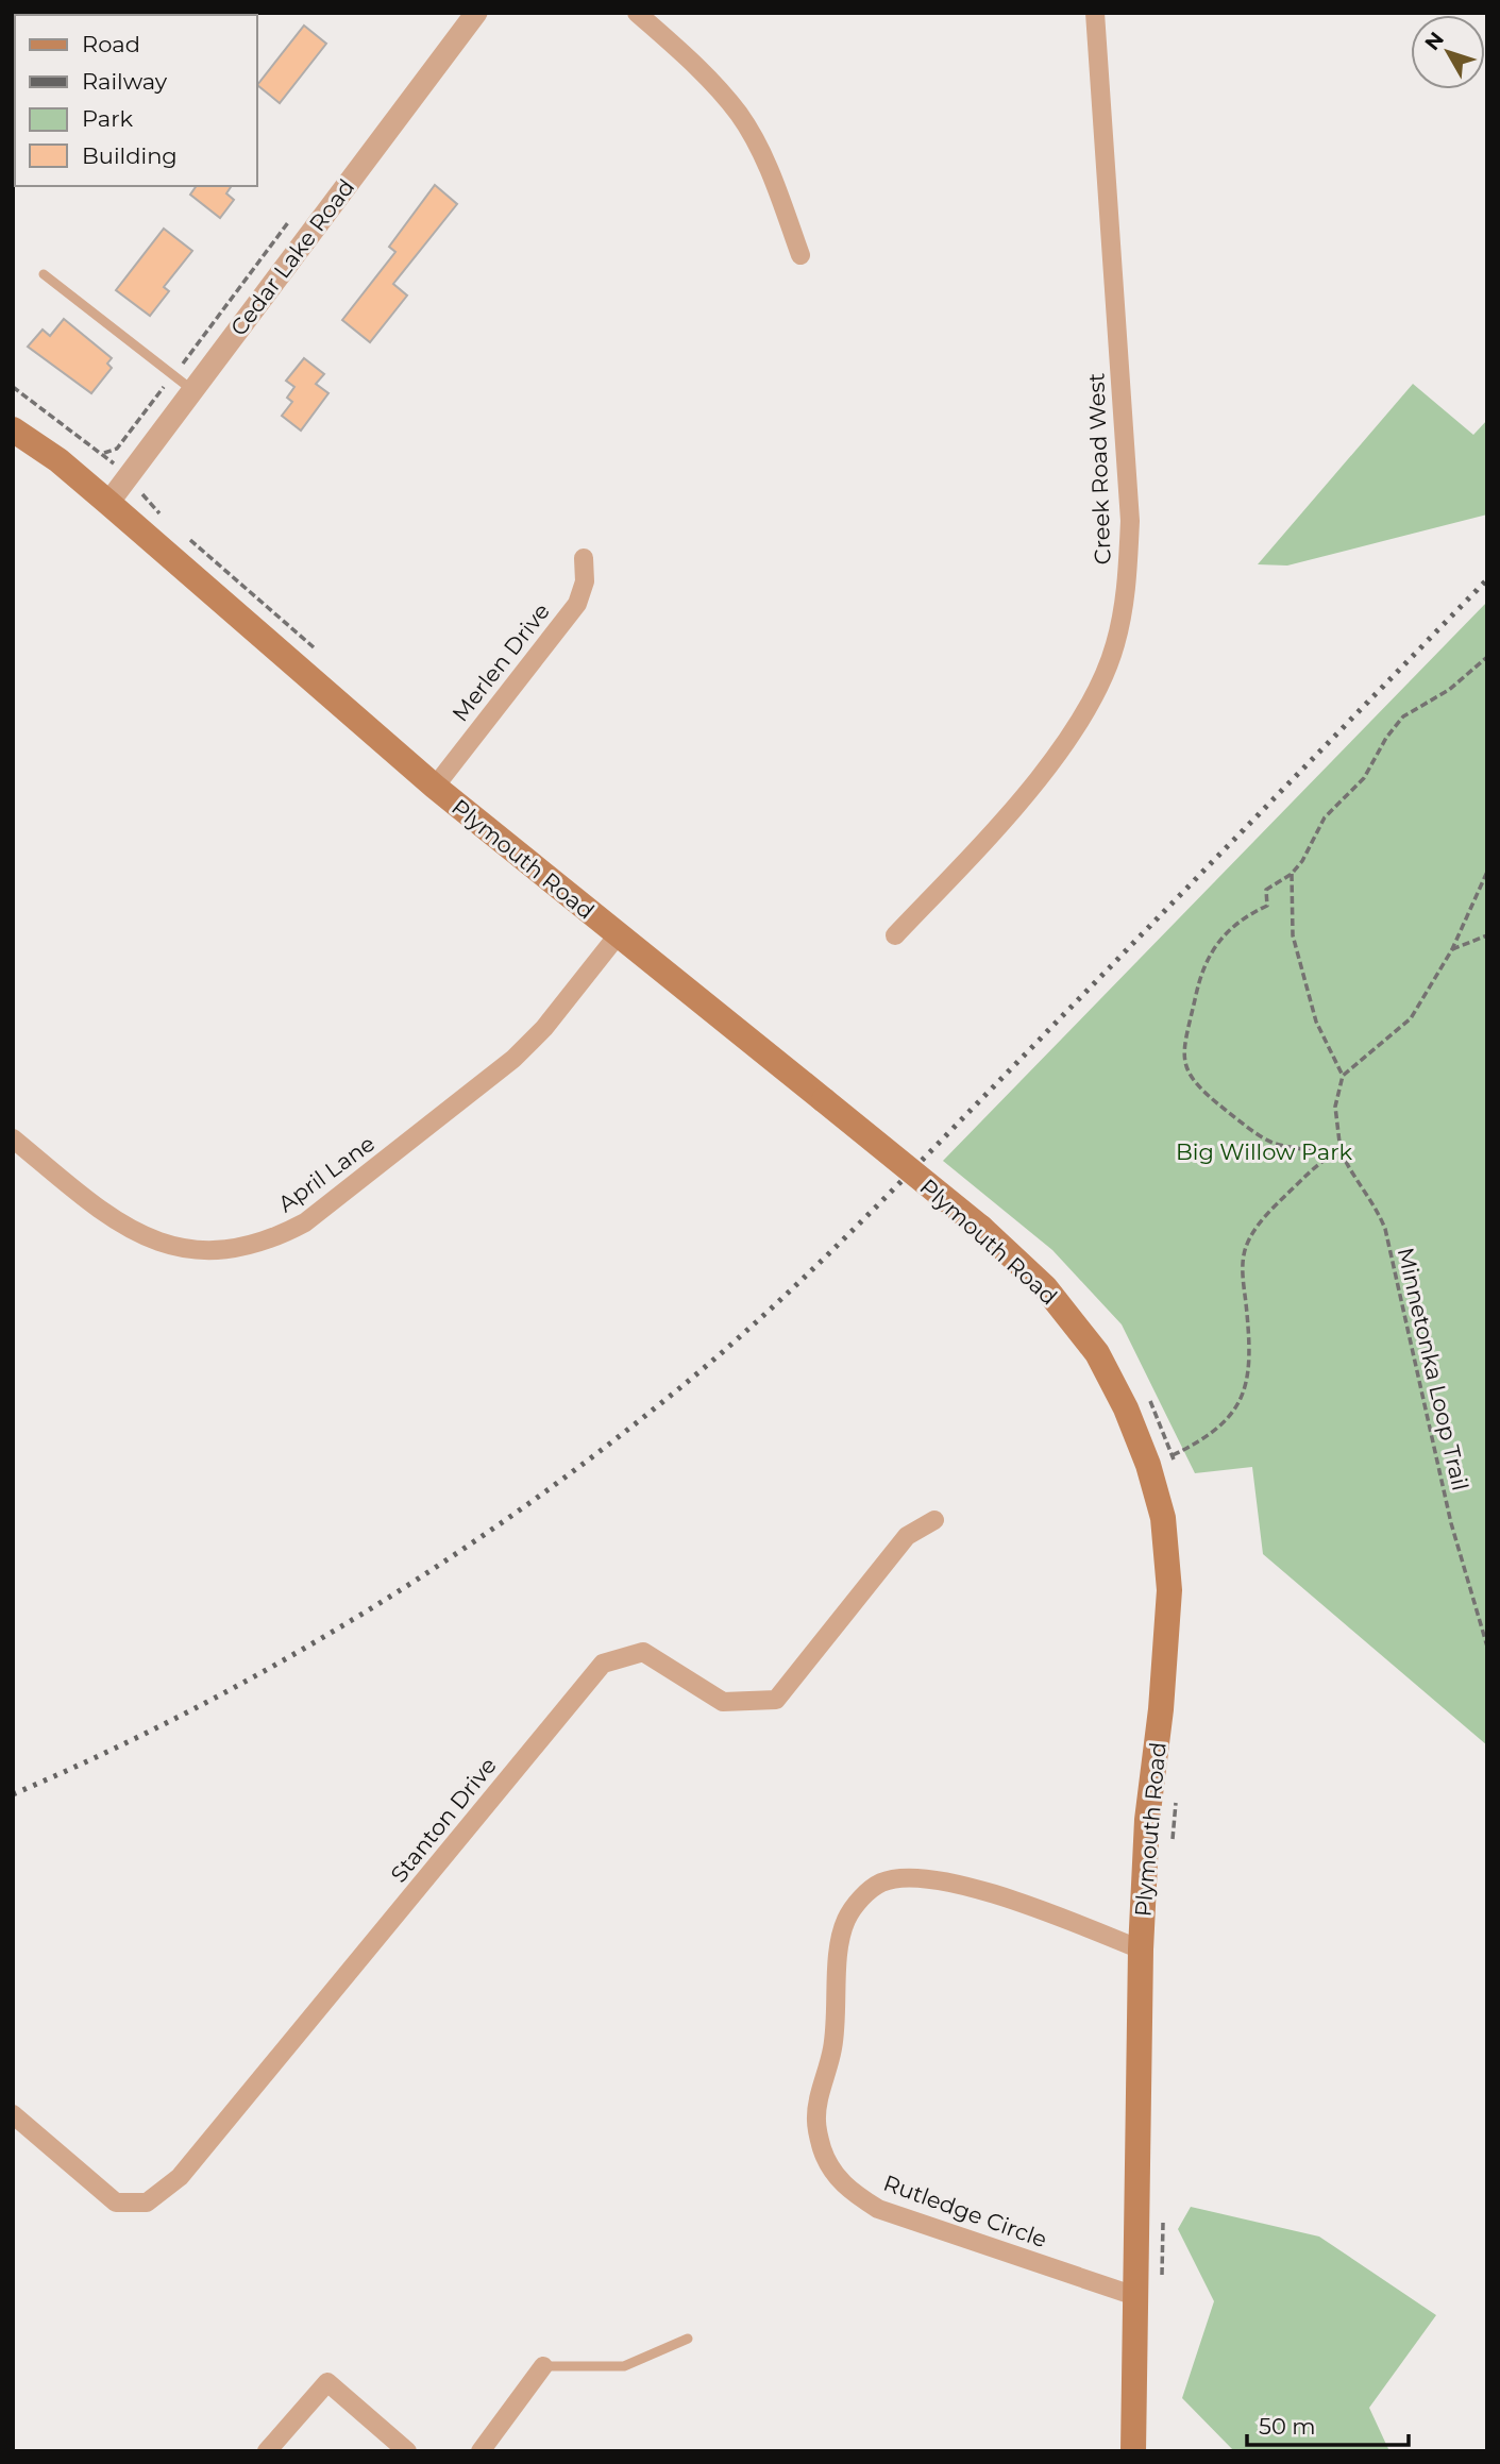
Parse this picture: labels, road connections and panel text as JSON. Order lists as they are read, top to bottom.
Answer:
{
  "streets": {
    "main road": ["Plymouth Road"],
    "street": [
      "Cedar Lake Road",
      "Creek Road West",
      "Merlen Drive",
      "April Lane",
      "Stanton Drive",
      "Rutledge Circle"
    ],
    "path": ["Minnetonka Loop Trail"]
  },
  "crossings": [
    ["Cedar Lake Road", "Plymouth Road"],
    ["Merlen Drive", "Plymouth Road"],
    ["Plymouth Road", "April Lane"],
    ["Plymouth Road", "Rutledge Circle"]
  ],
  "parks": ["Big Willow Park"],
  "legend": [
    "Road",
    "Railway",
    "Park",
    "Building"
  ],
  "scale_bar": "50 m",
  "north": "top left"
}
